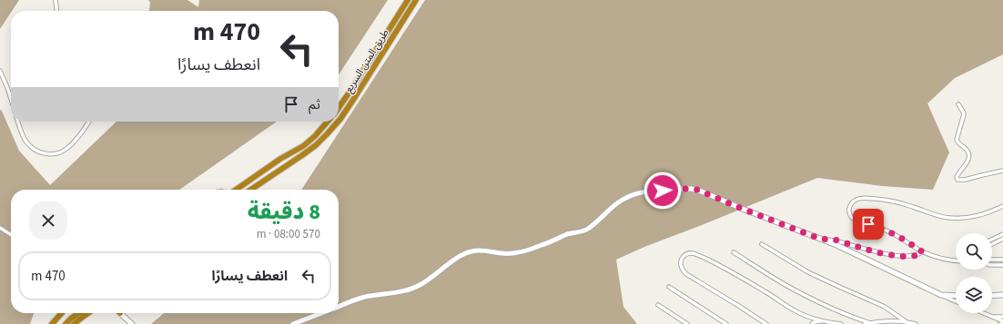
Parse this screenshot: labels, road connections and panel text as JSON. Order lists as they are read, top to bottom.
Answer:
{
  "streets": {
    "highway": ["طريق المتن السريع"]
  },
  "page": {
    "turn": ["470 m", "انعطف يسارًا"],
    "then": "ثم",
    "heading": ["8 دقيقة", "570 m · 08:00"],
    "list": [
      {
        "name": "انعطف يسارًا",
        "value": "470 m"
      }
    ]
  }
}
